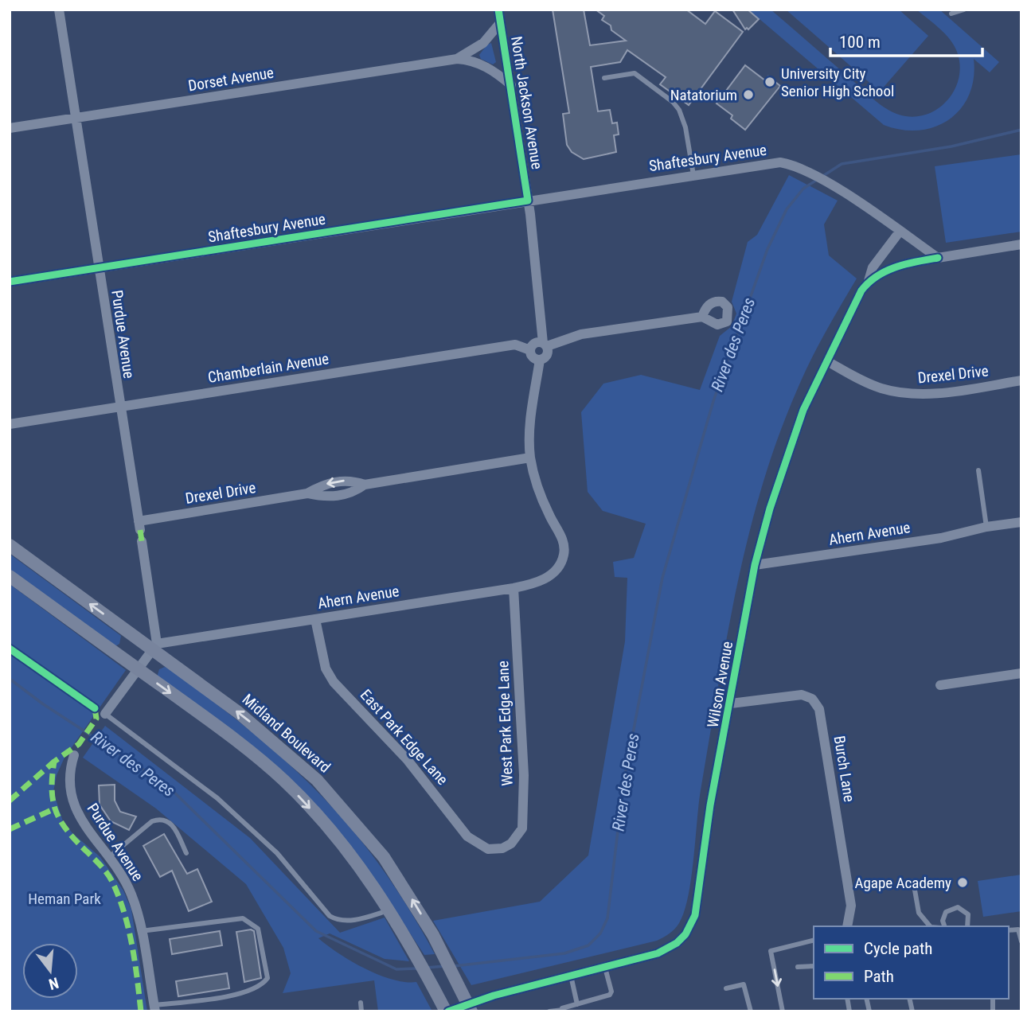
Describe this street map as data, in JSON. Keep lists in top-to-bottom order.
{
  "streets": {
    "main road": ["Midland Boulevard"],
    "street": [
      "Dorset Avenue",
      "North Jackson Avenue",
      "Shaftesbury Avenue",
      "Purdue Avenue",
      "Chamberlain Avenue",
      "Drexel Drive",
      "Ahern Avenue",
      "Wilson Avenue",
      "West Park Edge Lane",
      "East Park Edge Lane",
      "Burch Lane"
    ]
  },
  "crossings": [
    ["Dorset Avenue", "North Jackson Avenue"],
    ["Dorset Avenue", "Purdue Avenue"],
    ["North Jackson Avenue", "Shaftesbury Avenue"],
    ["North Jackson Avenue", "Chamberlain Avenue"],
    ["Shaftesbury Avenue", "Purdue Avenue"],
    ["Shaftesbury Avenue", "Wilson Avenue"],
    ["Purdue Avenue", "Chamberlain Avenue"],
    ["Purdue Avenue", "Drexel Drive"],
    ["Purdue Avenue", "Ahern Avenue"],
    ["Purdue Avenue", "Midland Boulevard"],
    ["Drexel Drive", "Ahern Avenue"],
    ["Drexel Drive", "Wilson Avenue"],
    ["Ahern Avenue", "Wilson Avenue"],
    ["Ahern Avenue", "West Park Edge Lane"],
    ["Ahern Avenue", "Midland Boulevard"],
    ["Ahern Avenue", "East Park Edge Lane"],
    ["Wilson Avenue", "Midland Boulevard"],
    ["Wilson Avenue", "Burch Lane"],
    ["West Park Edge Lane", "East Park Edge Lane"]
  ],
  "water": ["River des Peres"],
  "parks": ["Heman Park"],
  "places": ["University City Senior High School", "Natatorium", "Agape Academy"],
  "legend": ["Cycle path", "Path"],
  "scale_bar": "100 m",
  "north": "bottom"
}
